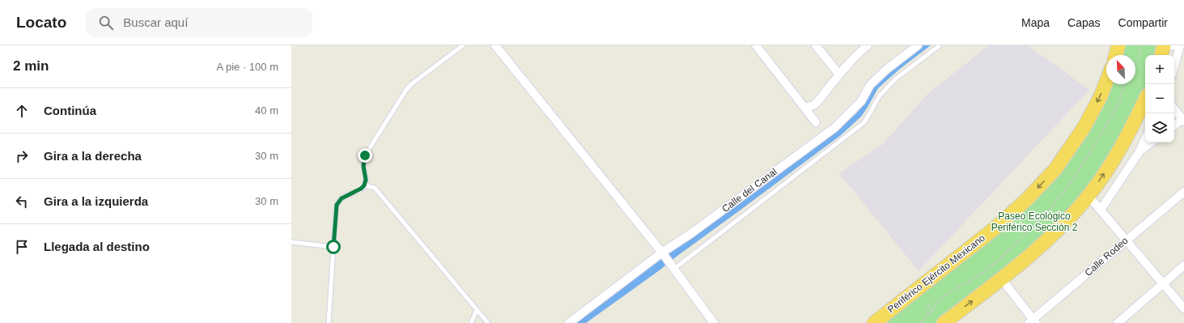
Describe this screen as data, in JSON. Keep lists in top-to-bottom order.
{
  "streets": {
    "highway": ["Periférico Ejército Mexicano"],
    "street": ["Calle del Canal", "Calle Rodeo"]
  },
  "parks": ["Paseo Ecológico Periférico Sección 2"],
  "north": "top left",
  "page": {
    "header": "Locato",
    "search": "Buscar aquí",
    "nav": ["Mapa", "Capas", "Compartir"],
    "heading": ["2 min", "A pie · 100 m"],
    "map_buttons": ["+", "−"],
    "list": [
      ["Continúa", "40 m"],
      ["Gira a la derecha", "30 m"],
      ["Gira a la izquierda", "30 m"],
      "Llegada al destino"
    ]
  }
}
